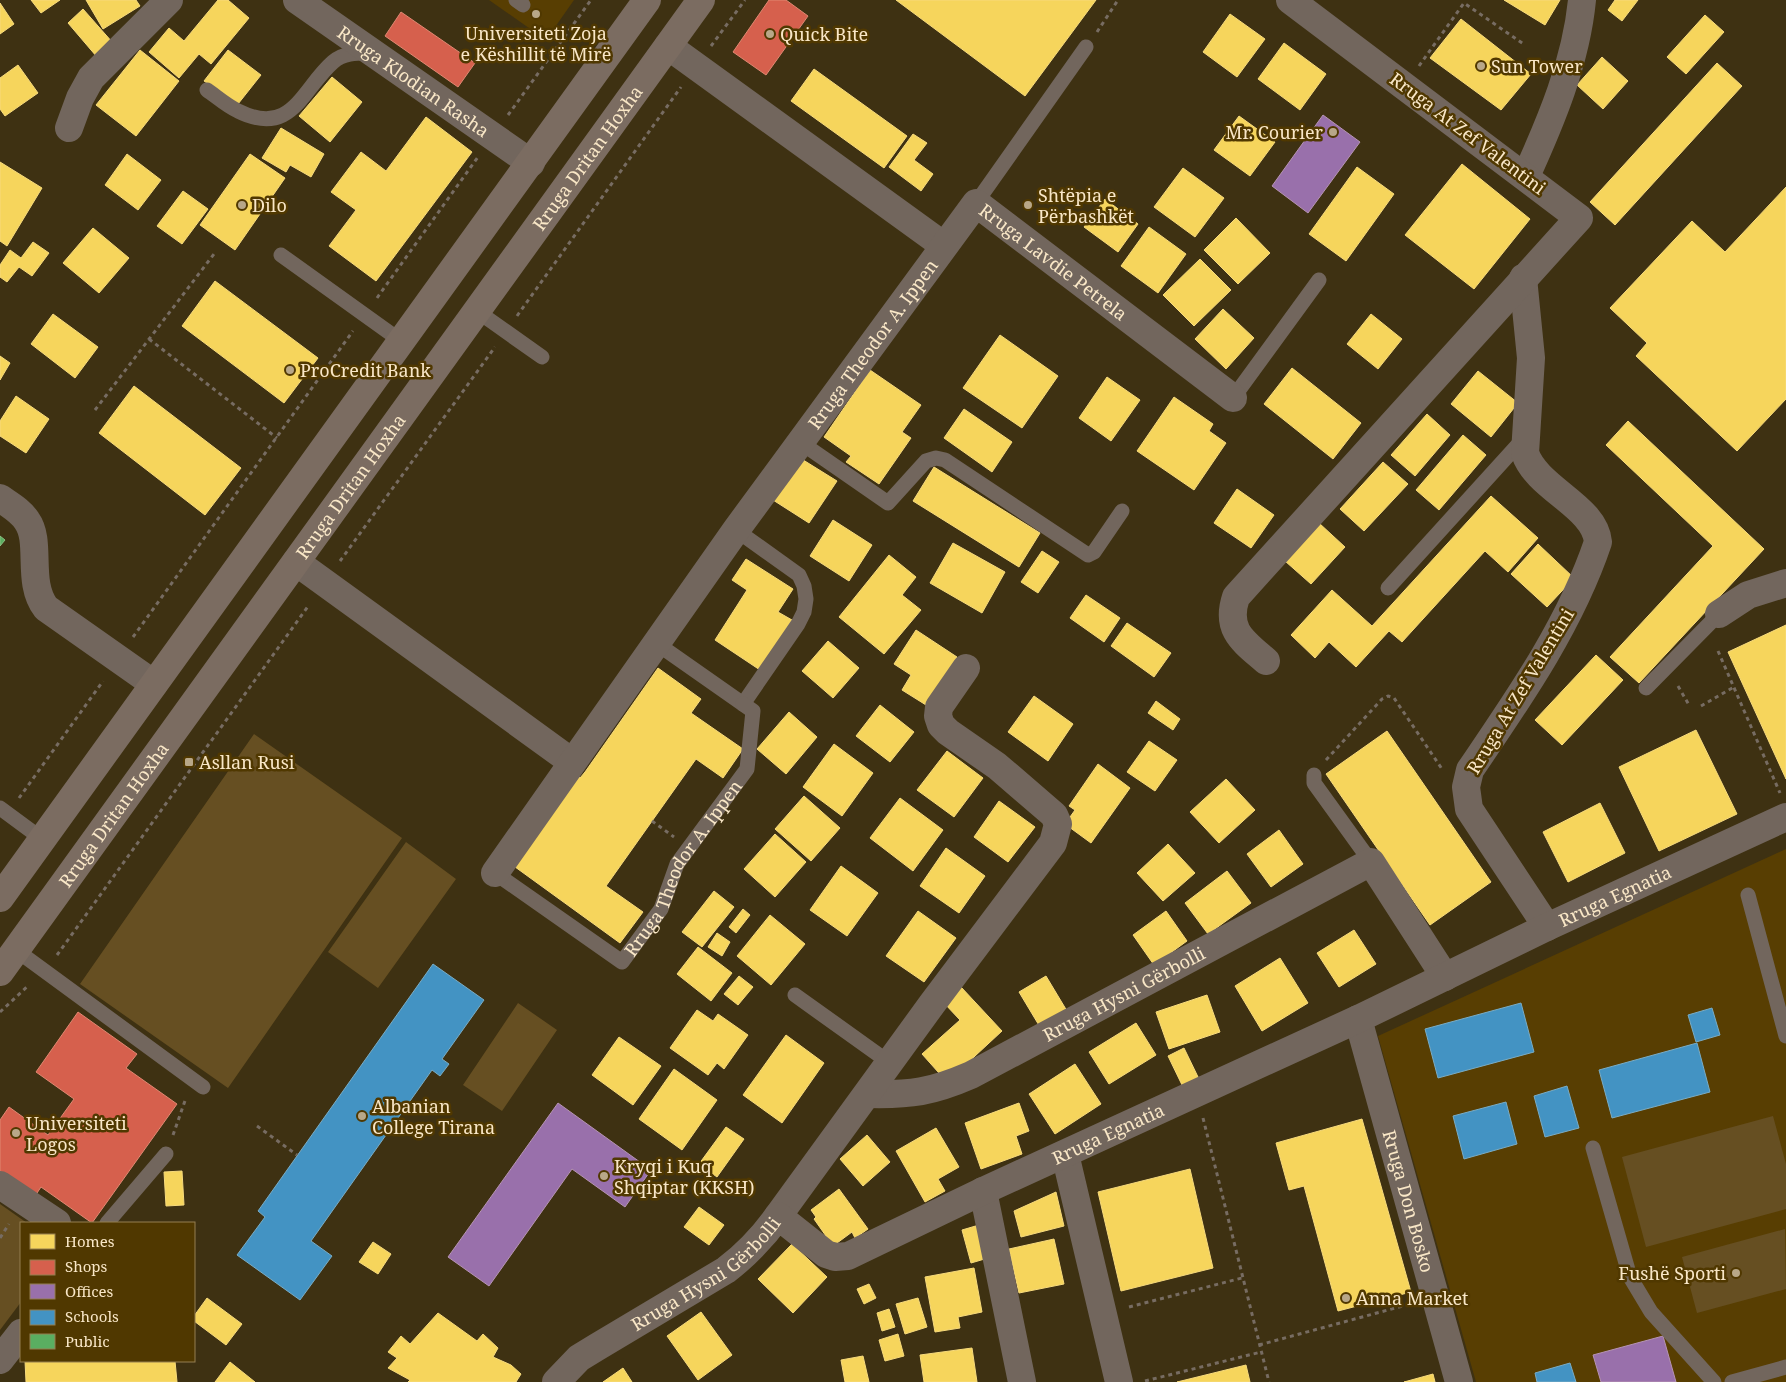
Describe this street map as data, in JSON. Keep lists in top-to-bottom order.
{
  "streets": {
    "main road": ["Rruga Dritan Hoxha"],
    "street": [
      "Rruga Klodian Rasha",
      "Rruga At Zef Valentini",
      "Rruga Lavdie Petrela",
      "Rruga Theodor A. Ippen",
      "Rruga Egnatia",
      "Rruga Hysni Gërbolli",
      "Rruga Don Bosko"
    ]
  },
  "crossings": [
    ["Rruga At Zef Valentini", "Rruga Egnatia"],
    ["Rruga Lavdie Petrela", "Rruga Theodor A. Ippen"],
    ["Rruga Egnatia", "Rruga Hysni Gërbolli"],
    ["Rruga Egnatia", "Rruga Don Bosko"]
  ],
  "places": {
    "other": [
      "Universiteti Zoja e Këshillit të Mirë",
      "Quick Bite",
      "Sun Tower",
      "Mr. Courier",
      "Dilo",
      "Shtëpia e Përbashkët",
      "ProCredit Bank",
      "Albanian College Tirana",
      "Universiteti Logos",
      "Kryqi i Kuq Shqiptar (KKSH)",
      "Fushë Sporti",
      "Anna Market"
    ],
    "transit": ["Asllan Rusi"]
  },
  "legend": [
    "Homes",
    "Shops",
    "Offices",
    "Schools",
    "Public"
  ]
}
